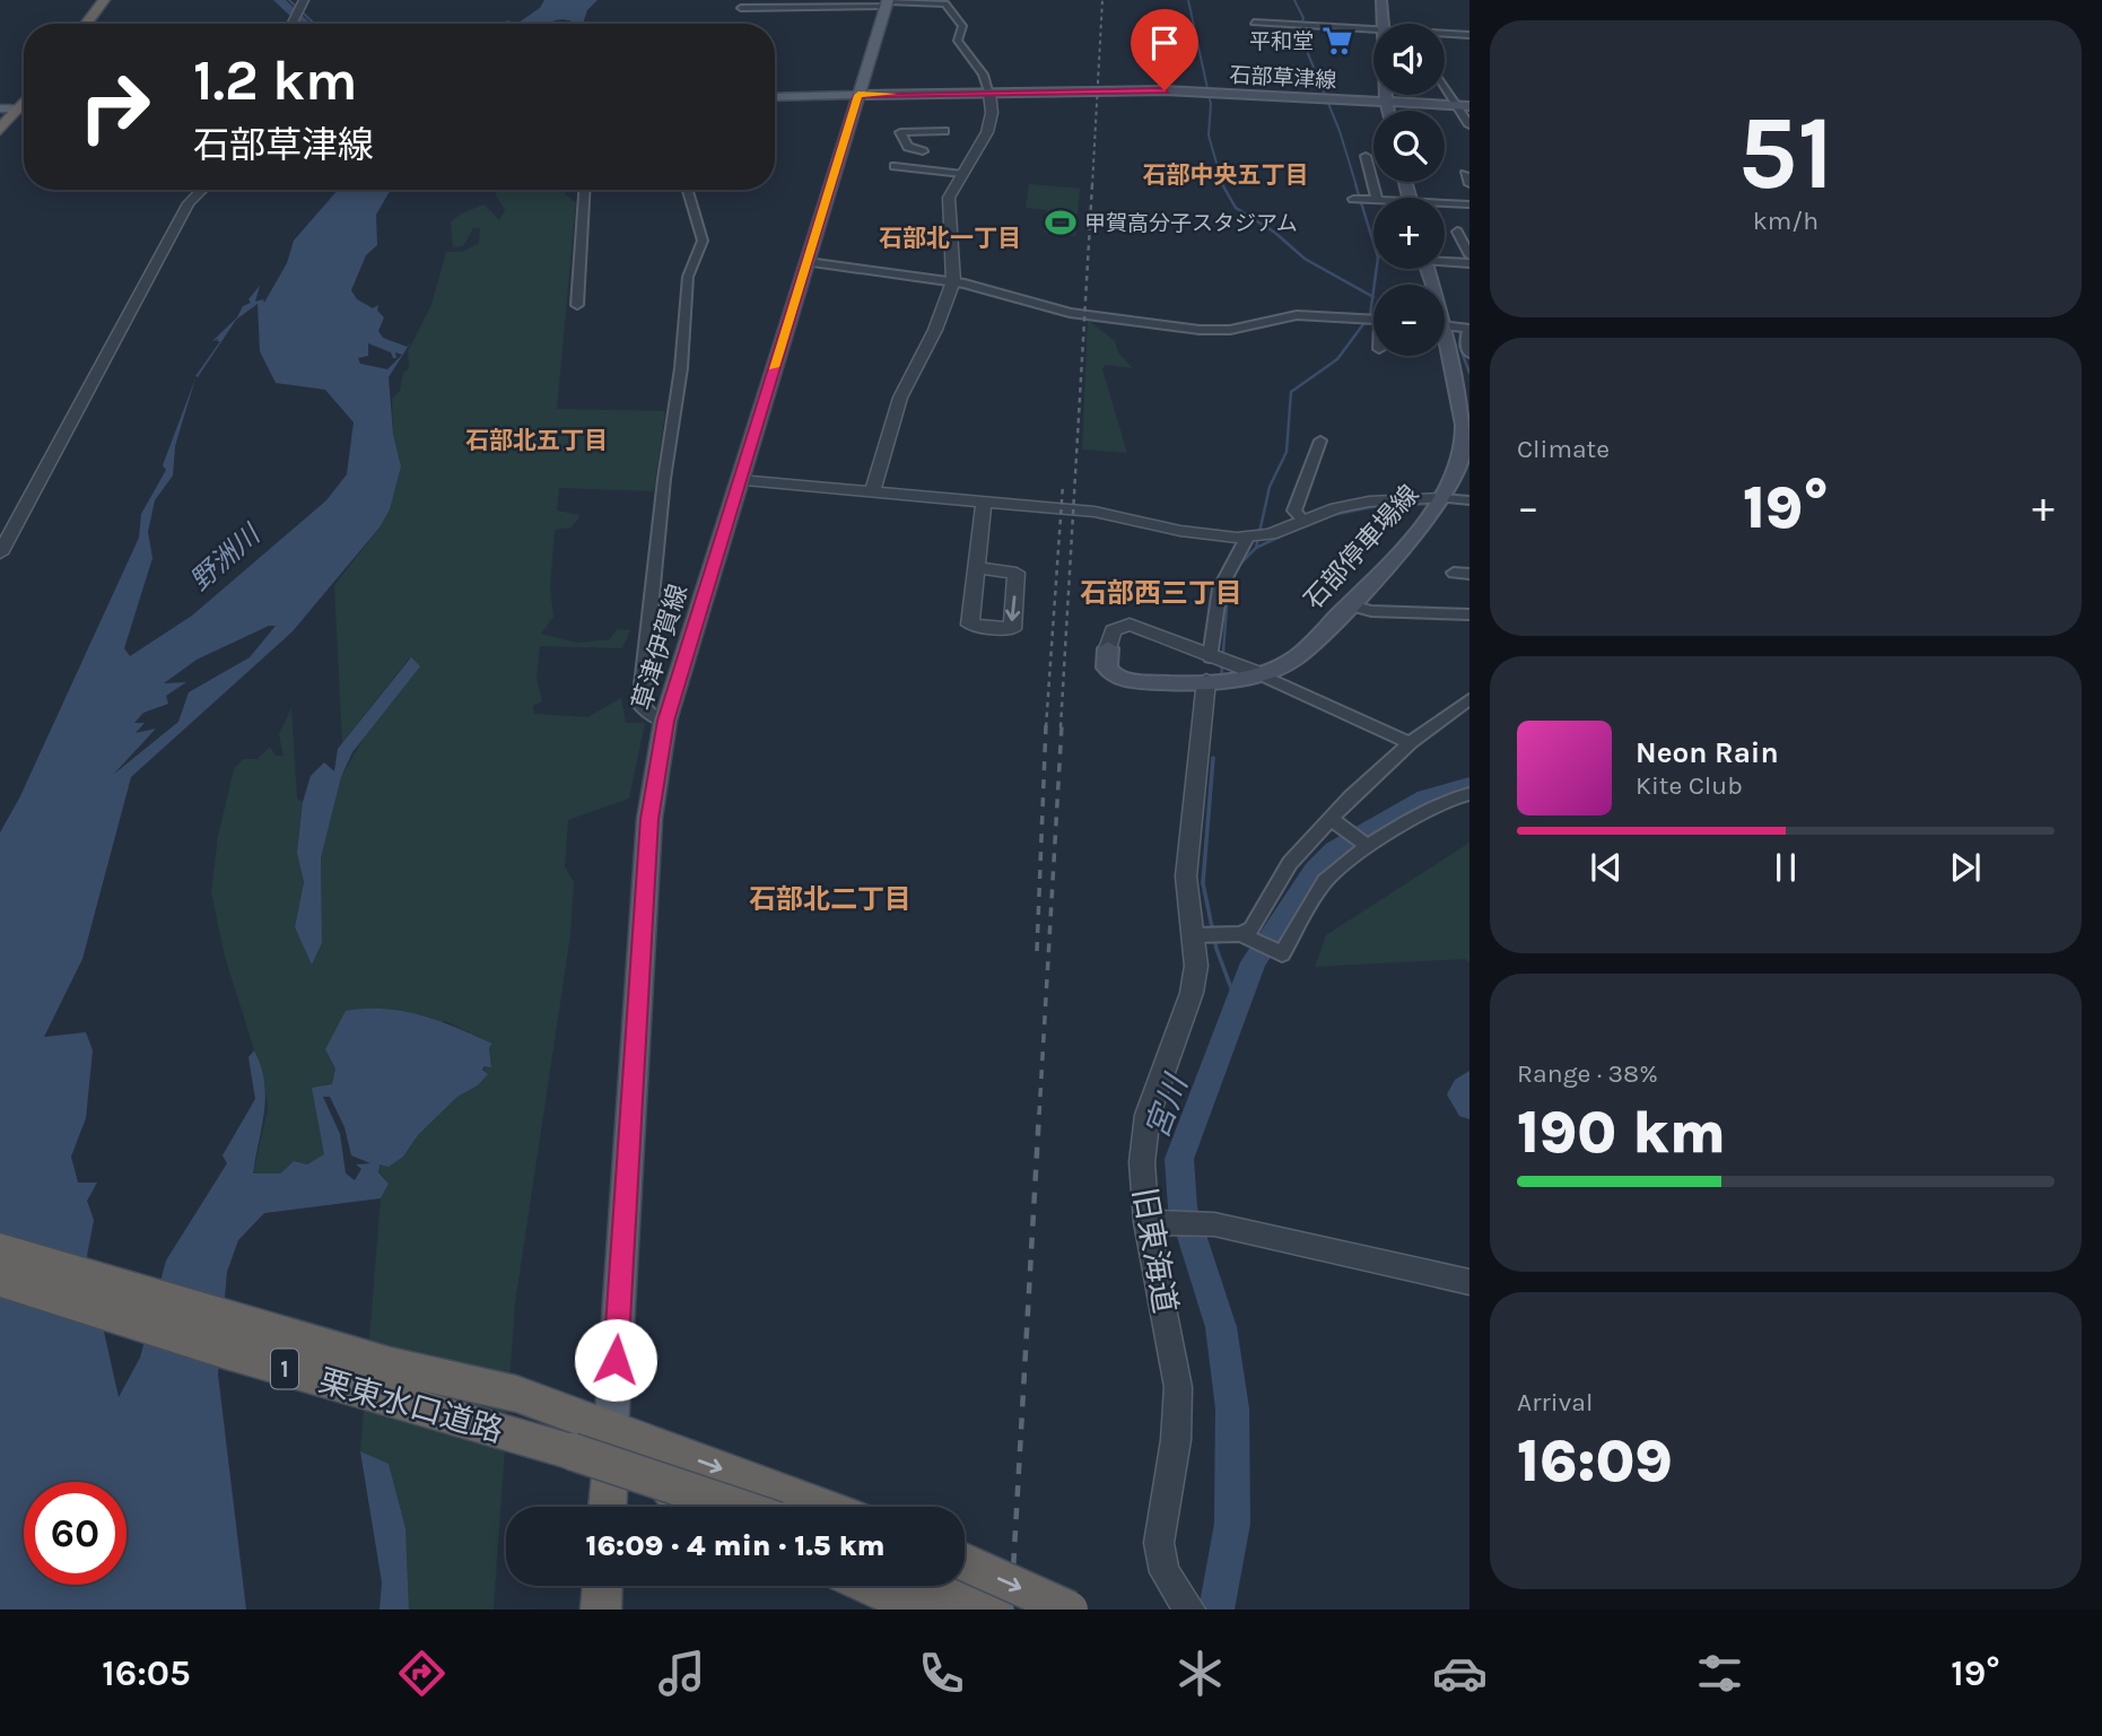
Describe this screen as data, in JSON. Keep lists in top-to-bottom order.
{
  "streets": {
    "highway": ["1", "栗東水口道路"],
    "main road": ["石部草津線", "石部停車場線", "草津伊賀線"],
    "street": ["旧東海道"]
  },
  "crossings": [
    ["石部草津線", "草津伊賀線"],
    ["草津伊賀線", "1"],
    ["草津伊賀線", "栗東水口道路"],
    ["1", "栗東水口道路"]
  ],
  "districts": [
    "石部中央五丁目",
    "石部北一丁目",
    "石部北五丁目",
    "石部西三丁目",
    "石部北二丁目"
  ],
  "water": ["野洲川", "宮川"],
  "places": {
    "supermarket": ["平和堂"],
    "sports": ["甲賀高分子スタジアム"]
  },
  "page": {
    "tile": [
      ["51", "km/h"],
      "Climate",
      ["Range · 38%", "190 km"],
      ["Arrival", "16:09"]
    ],
    "map_buttons": ["+", "−"],
    "turn": ["1.2 km", "石部草津線"],
    "heat": ["−", "19°", "+"],
    "song": ["Neon Rain", "Kite Club"],
    "limit": "60",
    "trip": "16:09 · 4 min · 1.5 km",
    "tabs": ["16:05", "19°"]
  }
}
